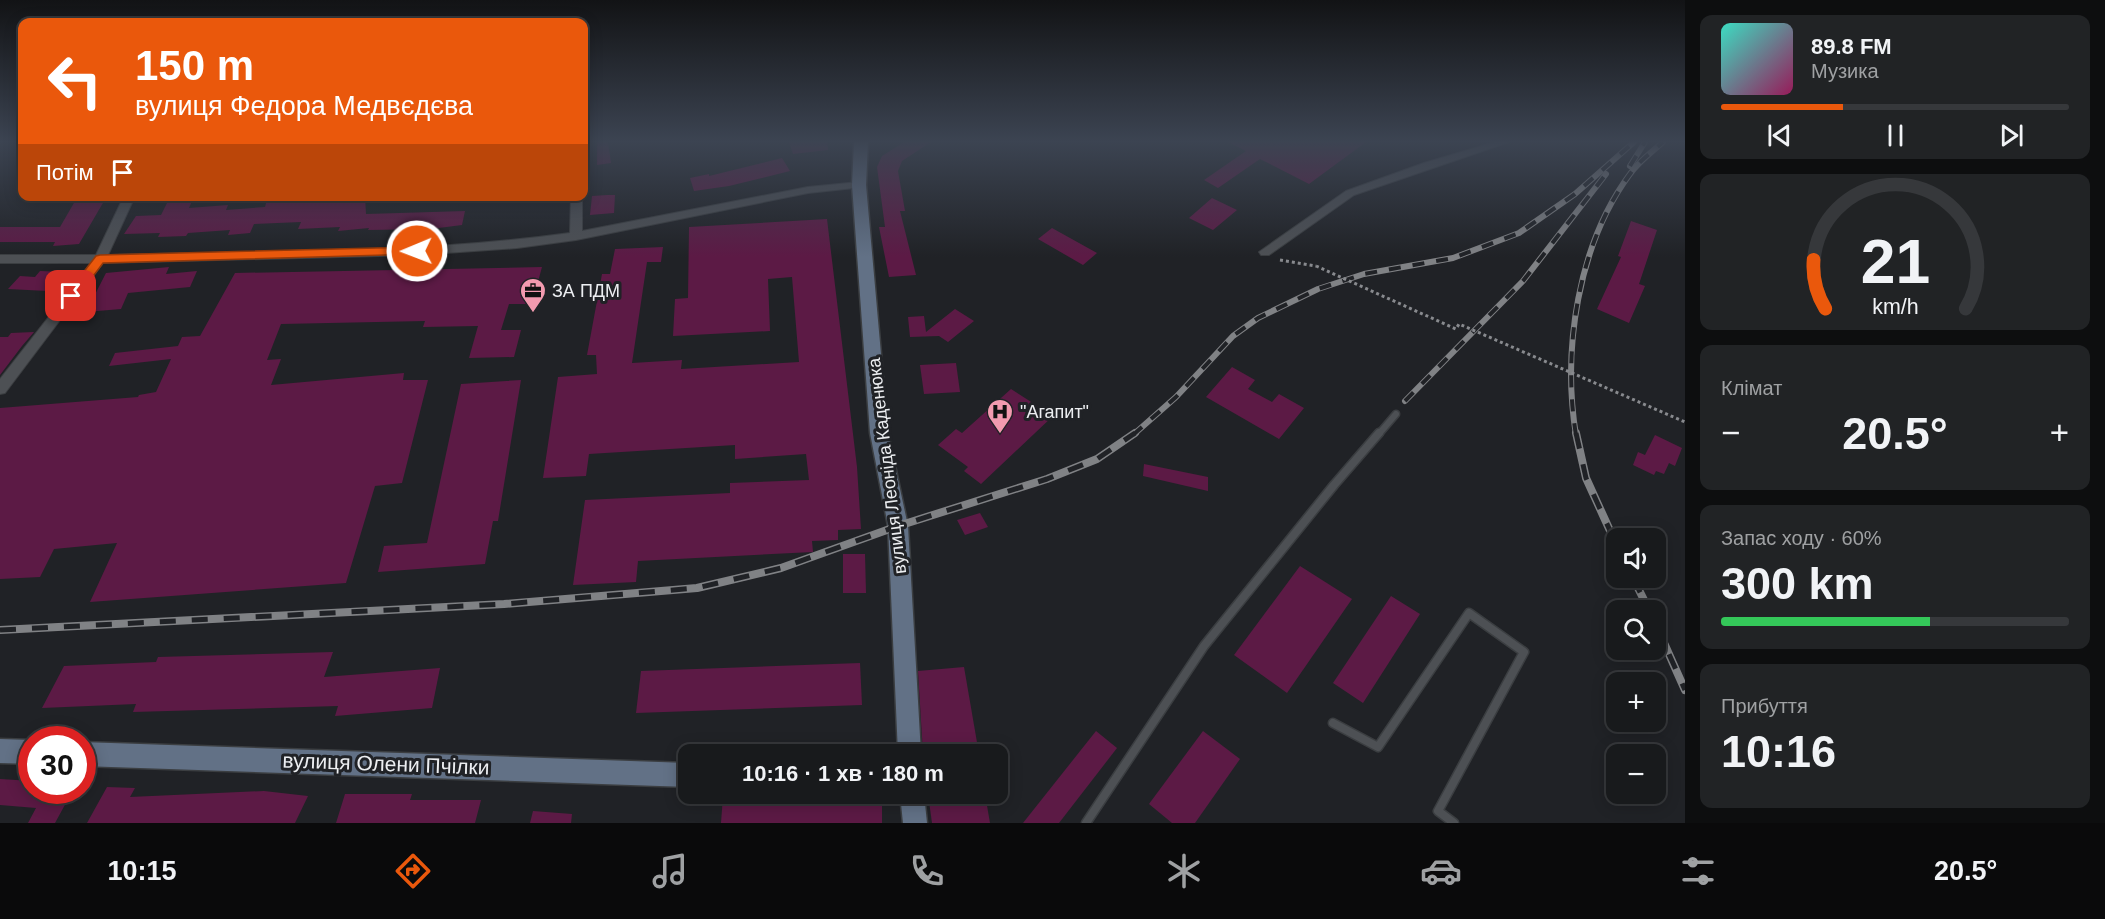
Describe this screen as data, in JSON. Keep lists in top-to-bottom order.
{
  "streets": {
    "street": ["вулиця Леоніда Каденюка", "вулиця Олени Пчілки"]
  },
  "places": {
    "office": ["ЗА ПДМ"],
    "hospital": ["\"Агапит\""]
  },
  "page": {
    "turn": ["150 m", "вулиця Федора Медвєдєва"],
    "song": ["89.8 FM", "Музика"],
    "then": "Потім",
    "tile": [
      "Клімат",
      ["Запас ходу · 60%", "300 km"],
      ["Прибуття", "10:16"]
    ],
    "heat": ["−", "20.5°", "+"],
    "map_buttons": ["+", "−"],
    "limit": "30",
    "trip": "10:16 · 1 хв · 180 m",
    "tabs": ["10:15", "20.5°"],
    "gauge": ["21", "km/h"]
  }
}
